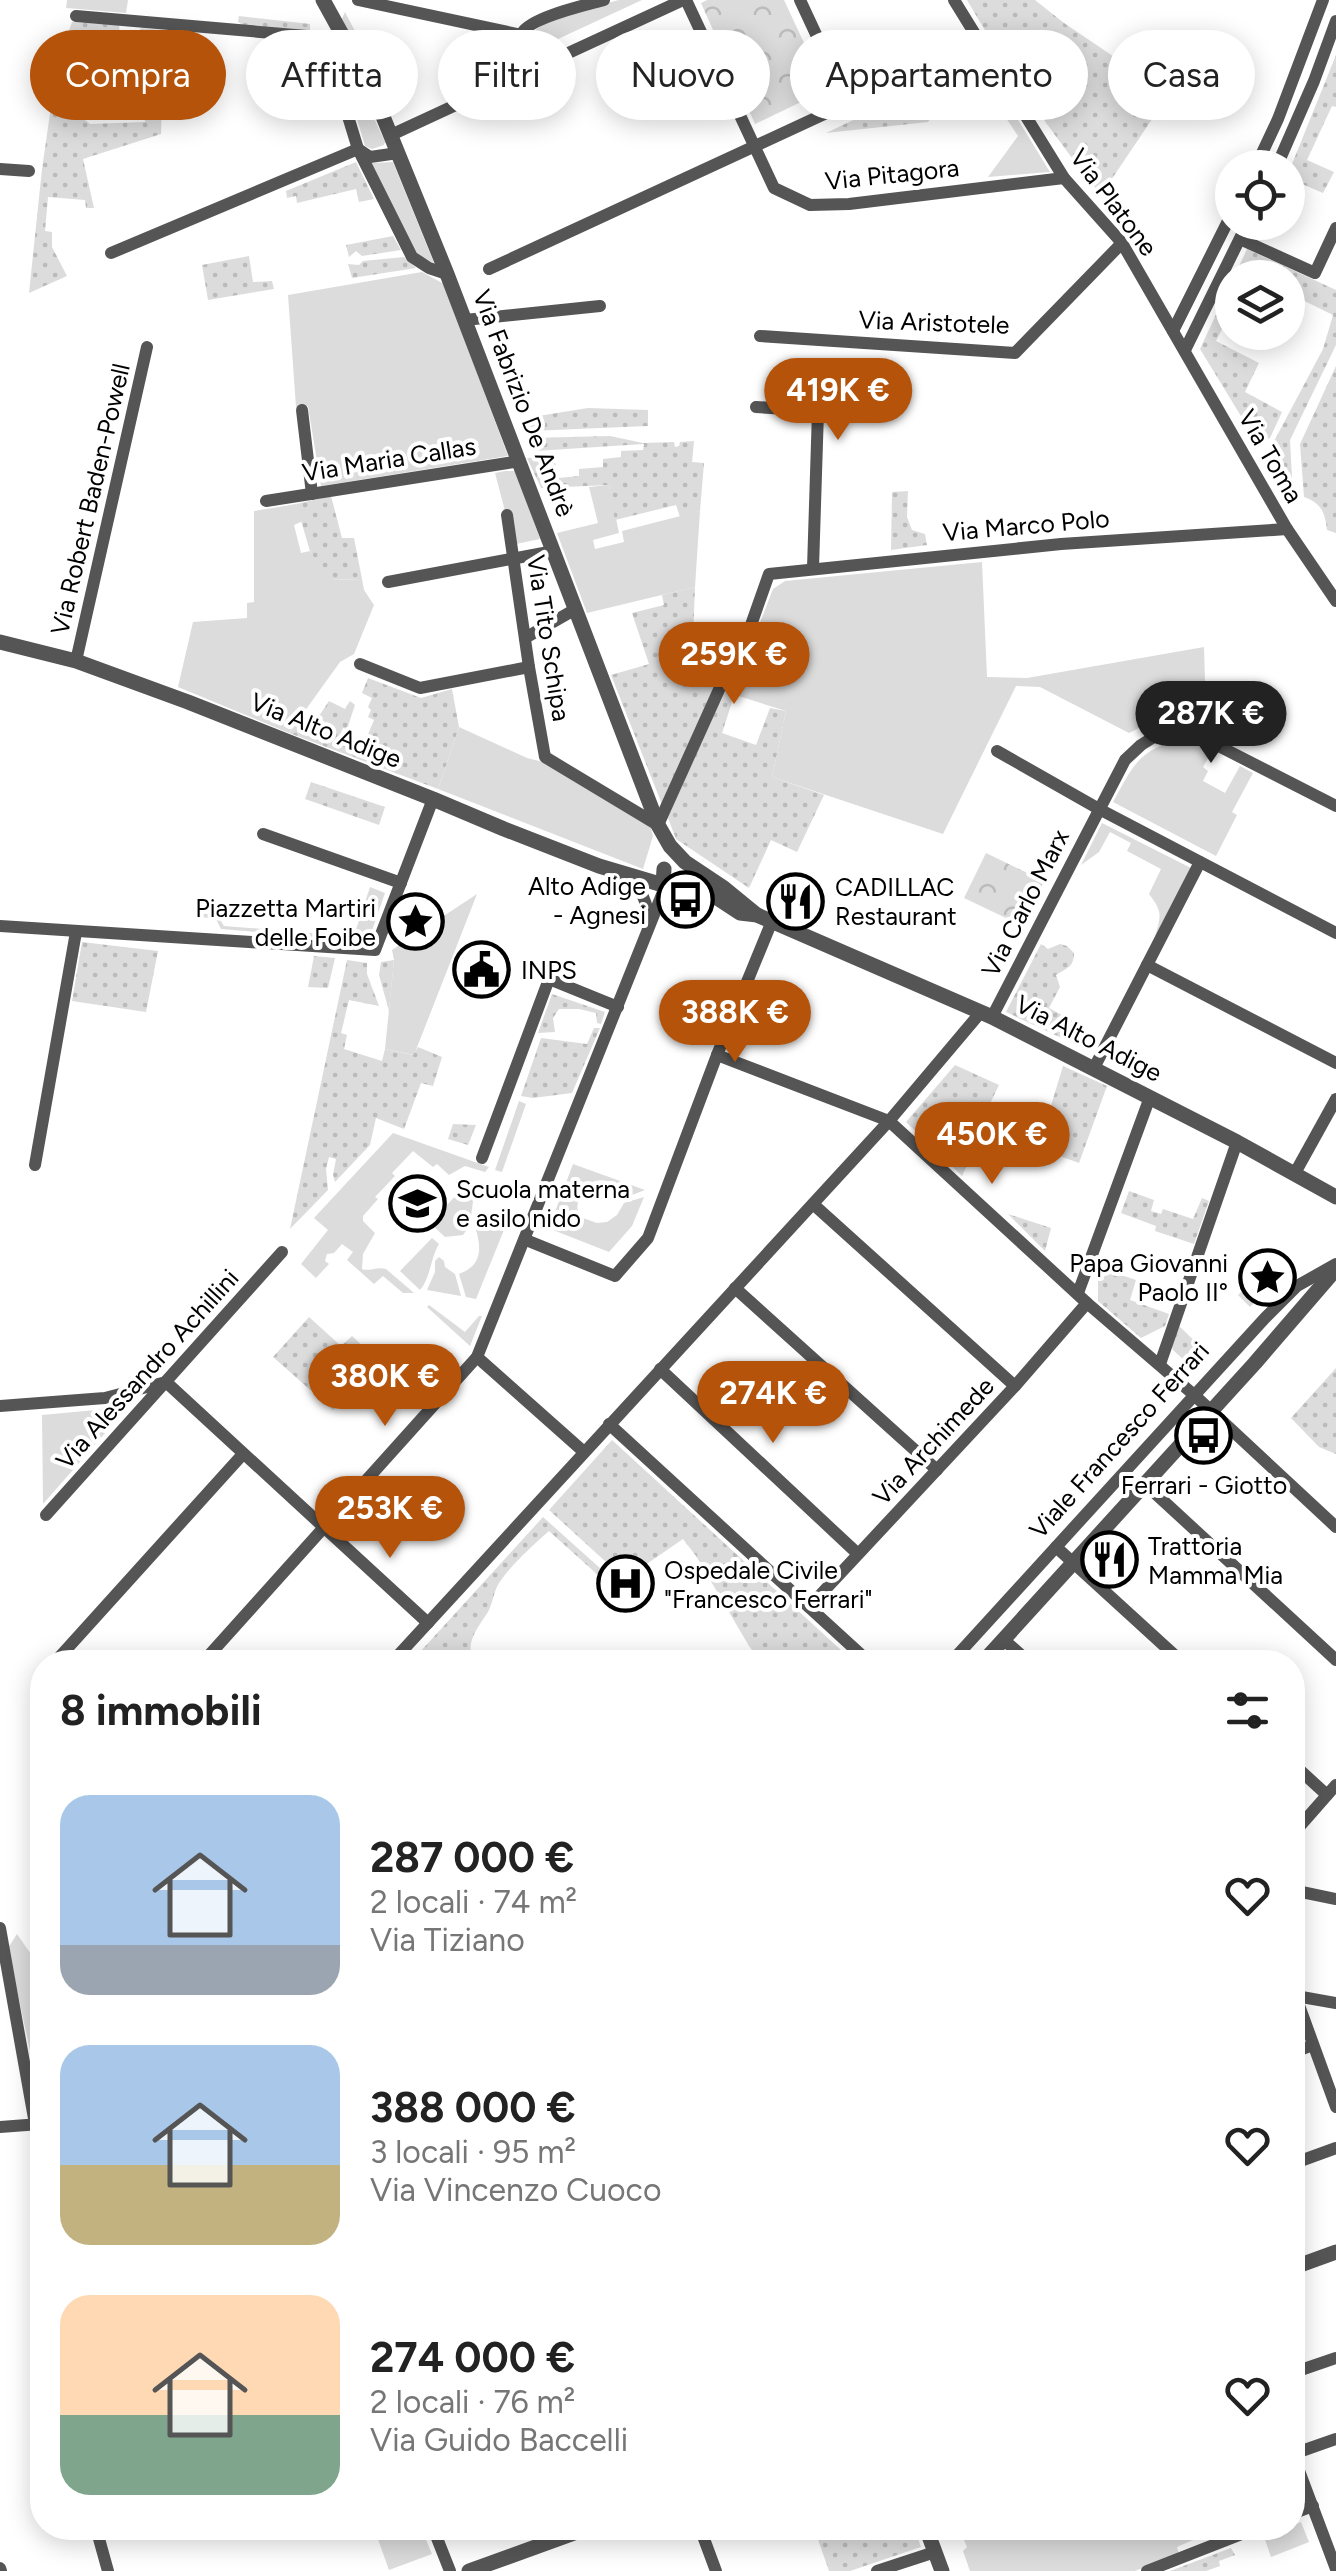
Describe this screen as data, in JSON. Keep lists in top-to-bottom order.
{
  "streets": {
    "street": [
      "Via Pitagora",
      "Via Platone",
      "Via Aristotele",
      "Via Fabrizio De Andrè",
      "Via Toma",
      "Via Maria Callas",
      "Via Robert Baden-Powell",
      "Via Marco Polo",
      "Via Tito Schipa",
      "Via Alto Adige",
      "Via Carlo Marx",
      "Via Alessandro Achillini",
      "Viale Francesco Ferrari",
      "Via Archimede"
    ]
  },
  "crossings": [
    ["Via Pitagora", "Via Platone"],
    ["Via Platone", "Via Aristotele"],
    ["Via Platone", "Via Toma"],
    ["Via Fabrizio De Andrè", "Via Maria Callas"],
    ["Via Fabrizio De Andrè", "Via Marco Polo"],
    ["Via Fabrizio De Andrè", "Via Tito Schipa"],
    ["Via Fabrizio De Andrè", "Via Alto Adige"],
    ["Via Toma", "Via Marco Polo"],
    ["Via Robert Baden-Powell", "Via Alto Adige"],
    ["Via Marco Polo", "Via Tito Schipa"],
    ["Via Alto Adige", "Via Carlo Marx"]
  ],
  "places": {
    "bus stop": ["Alto Adige - Agnesi", "Ferrari - Giotto"],
    "restaurant": ["CADILLAC Restaurant", "Trattoria Mamma Mia"],
    "place": ["Piazzetta Martiri delle Foibe", "Papa Giovanni Paolo II°"],
    "public building": ["INPS"],
    "school or university": ["Scuola materna e asilo nido"],
    "hospital": ["Ospedale Civile \"Francesco Ferrari\""]
  },
  "page": {
    "chip": [
      "Compra",
      "Affitta",
      "Filtri",
      "Nuovo",
      "Appartamento",
      "Casa"
    ],
    "price": [
      "419K €",
      "259K €",
      "287K €",
      "388K €",
      "450K €",
      "380K €",
      "274K €",
      "253K €"
    ],
    "heading": "8 immobili",
    "list": [
      {
        "name": "287 000 €",
        "note": "2 locali · 74 m² · Via Tiziano"
      },
      {
        "name": "388 000 €",
        "note": "3 locali · 95 m² · Via Vincenzo Cuoco"
      },
      {
        "name": "274 000 €",
        "note": "2 locali · 76 m² · Via Guido Baccelli"
      }
    ]
  }
}
